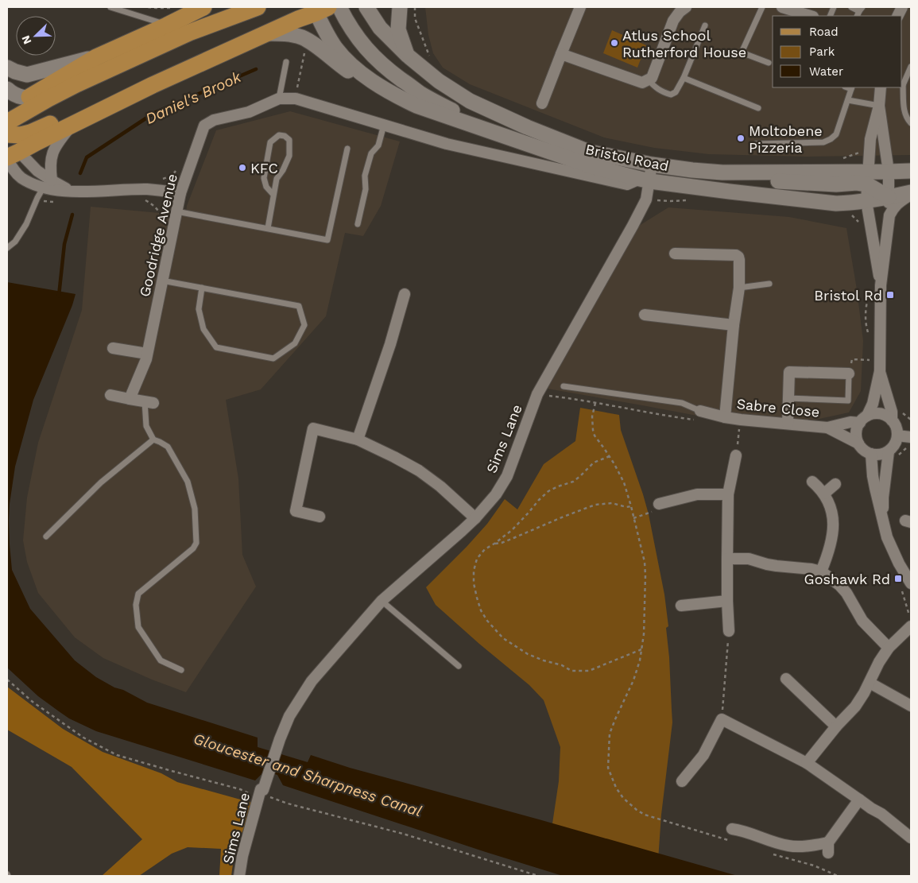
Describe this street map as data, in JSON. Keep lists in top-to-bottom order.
{
  "streets": {
    "main road": ["Bristol Road"],
    "street": ["Goodridge Avenue", "Sabre Close", "Sims Lane"]
  },
  "crossings": [
    ["Bristol Road", "Goodridge Avenue"],
    ["Bristol Road", "Sims Lane"]
  ],
  "water": ["Daniel's Brook", "Gloucester and Sharpness Canal"],
  "places": {
    "other": ["Atlus School Rutherford House", "Moltobene Pizzeria", "KFC"],
    "transit": ["Bristol Rd", "Goshawk Rd"]
  },
  "legend": ["Road", "Park", "Water"],
  "north": "bottom left"
}
